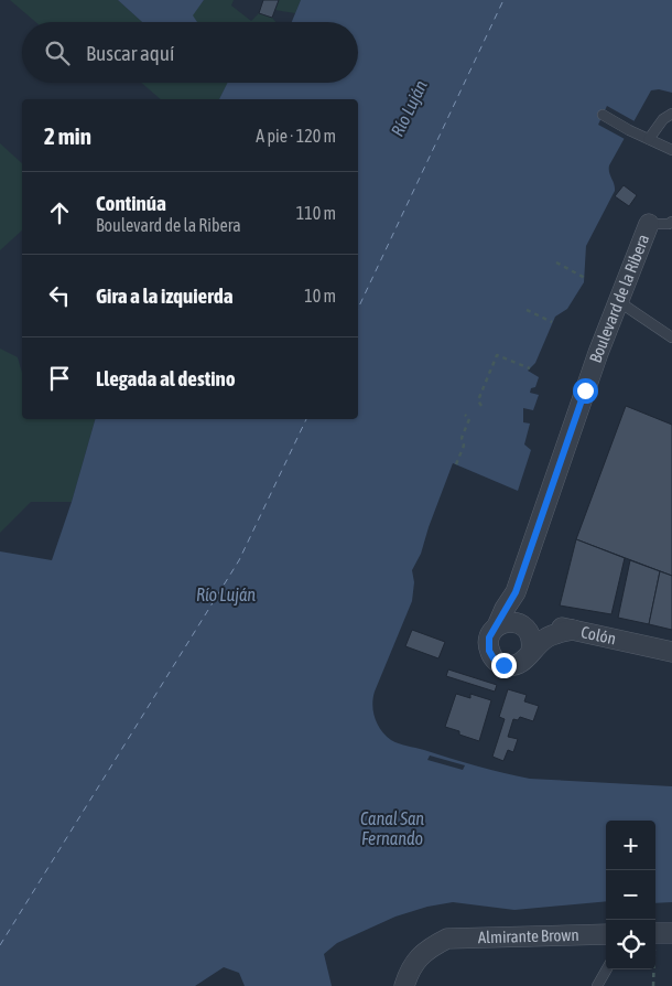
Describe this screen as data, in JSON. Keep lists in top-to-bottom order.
{
  "streets": {
    "street": ["Boulevard de la Ribera", "Colón", "Almirante Brown"]
  },
  "crossings": [
    ["Boulevard de la Ribera", "Colón"]
  ],
  "water": ["Río Luján", "Canal San Fernando"],
  "page": {
    "search": "Buscar aquí",
    "heading": ["2 min", "A pie · 120 m"],
    "list": [
      ["Continúa", "Boulevard de la Ribera", "110 m"],
      ["Gira a la izquierda", "10 m"],
      "Llegada al destino"
    ],
    "map_buttons": ["+", "−"]
  }
}
